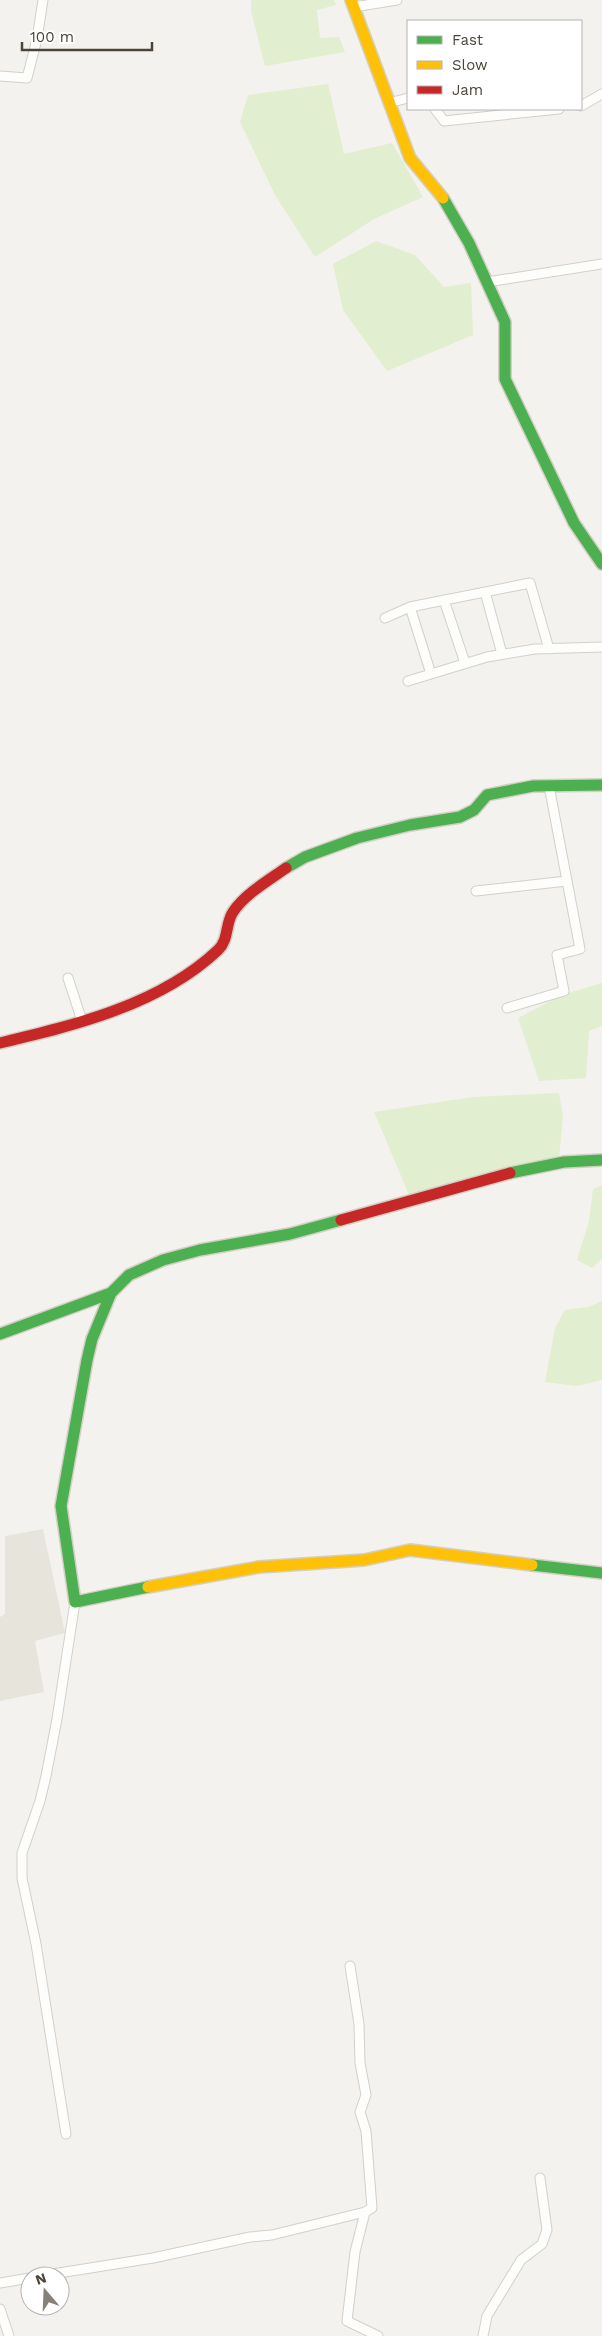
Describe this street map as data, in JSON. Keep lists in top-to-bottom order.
{
  "legend": ["Fast", "Slow", "Jam"],
  "scale_bar": "100 m",
  "north": "top"
}
